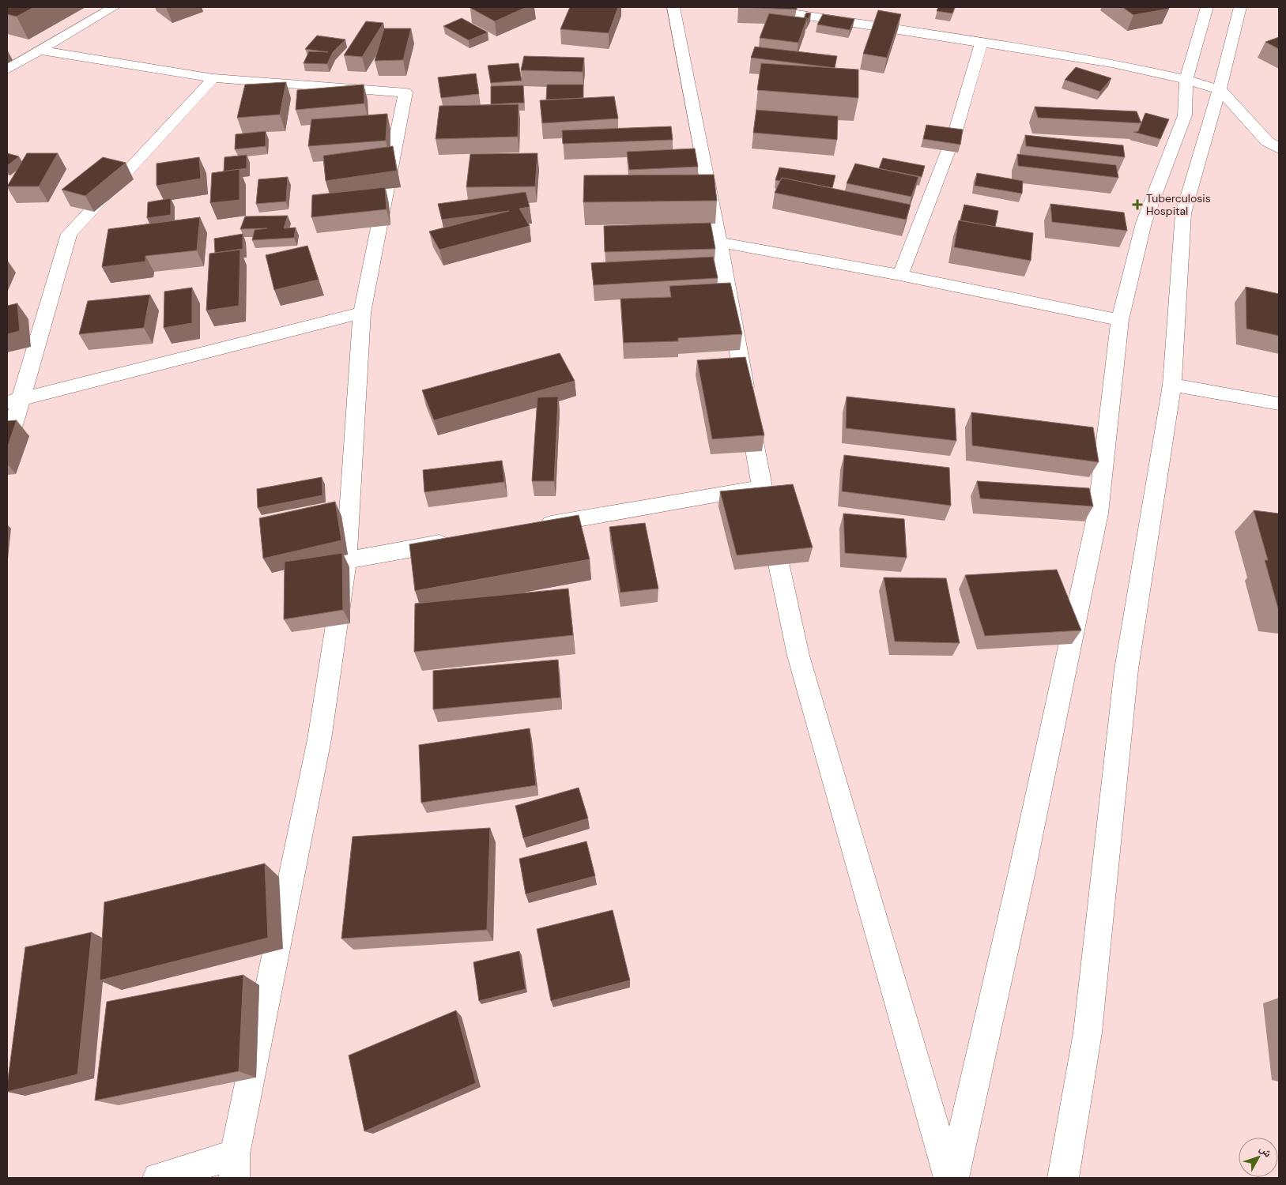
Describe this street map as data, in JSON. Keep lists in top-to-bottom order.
{
  "places": {
    "health": ["Tuberculosis Hospital"]
  },
  "north": "top right"
}
